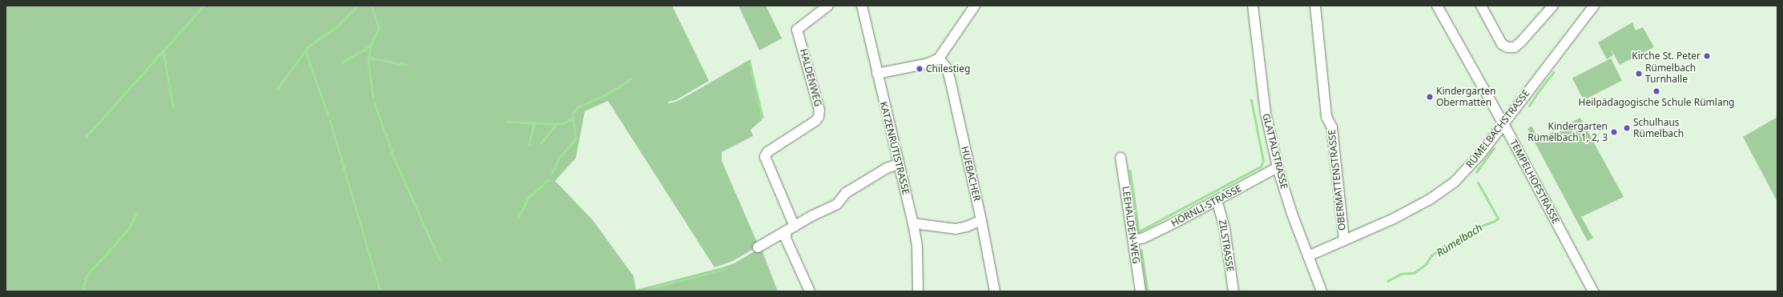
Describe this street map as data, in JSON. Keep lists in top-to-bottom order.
{
  "streets": {
    "street": [
      "HALDENWEG",
      "RÜMELBACHSTRASSE",
      "KATZENRÜTISTRASSE",
      "GLATTALSTRASSE",
      "HUEBACHER",
      "OBERMATTENSTRASSE",
      "TEMPELHOFSTRASSE",
      "HÖRNLI-STRASSE",
      "LEEHALDEN-WEG",
      "ZILSTRASSE"
    ]
  },
  "crossings": [
    ["RÜMELBACHSTRASSE", "GLATTALSTRASSE"],
    ["RÜMELBACHSTRASSE", "OBERMATTENSTRASSE"],
    ["RÜMELBACHSTRASSE", "TEMPELHOFSTRASSE"],
    ["GLATTALSTRASSE", "HÖRNLI-STRASSE"],
    ["HÖRNLI-STRASSE", "LEEHALDEN-WEG"],
    ["HÖRNLI-STRASSE", "ZILSTRASSE"]
  ],
  "water": ["Rümelbach"],
  "places": [
    "Kirche St. Peter",
    "Chilestieg",
    "Rümelbach Turnhalle",
    "Heilpädagogische Schule Rümlang",
    "Kindergarten Obermatten",
    "Schulhaus Rümelbach",
    "Kindergarten Rümelbach 1, 2, 3"
  ]
}
